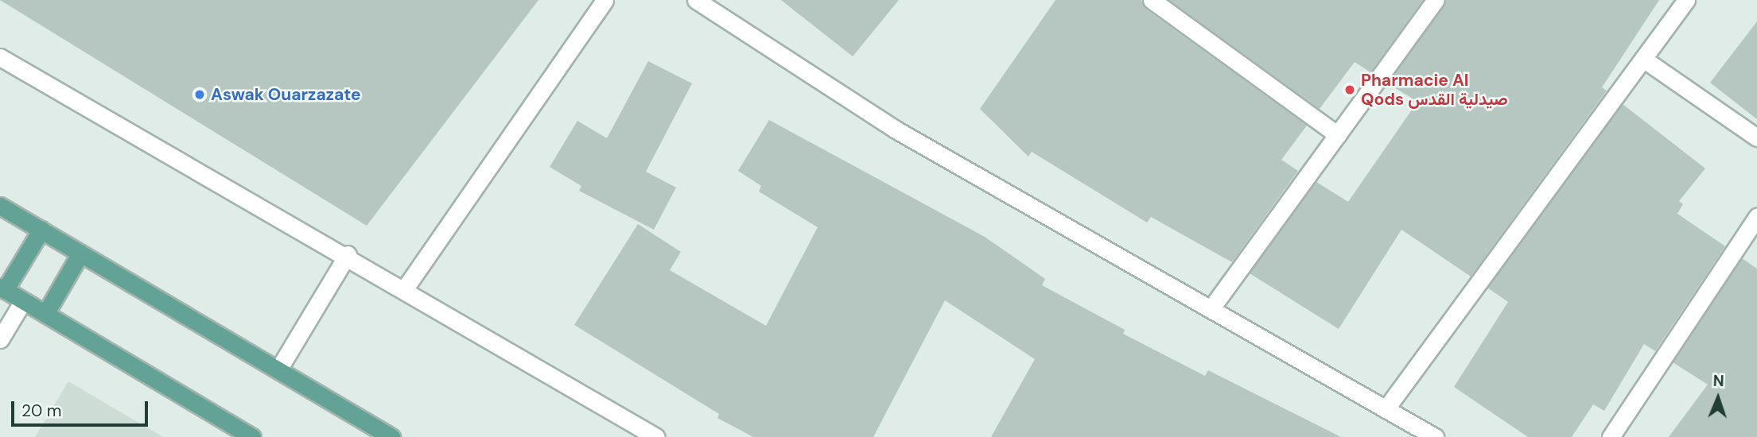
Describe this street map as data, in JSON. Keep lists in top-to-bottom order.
{
  "places": ["Pharmacie Al Qods صيدلية القدس", "Aswak Ouarzazate"],
  "scale_bar": "20 m",
  "north": "top"
}
